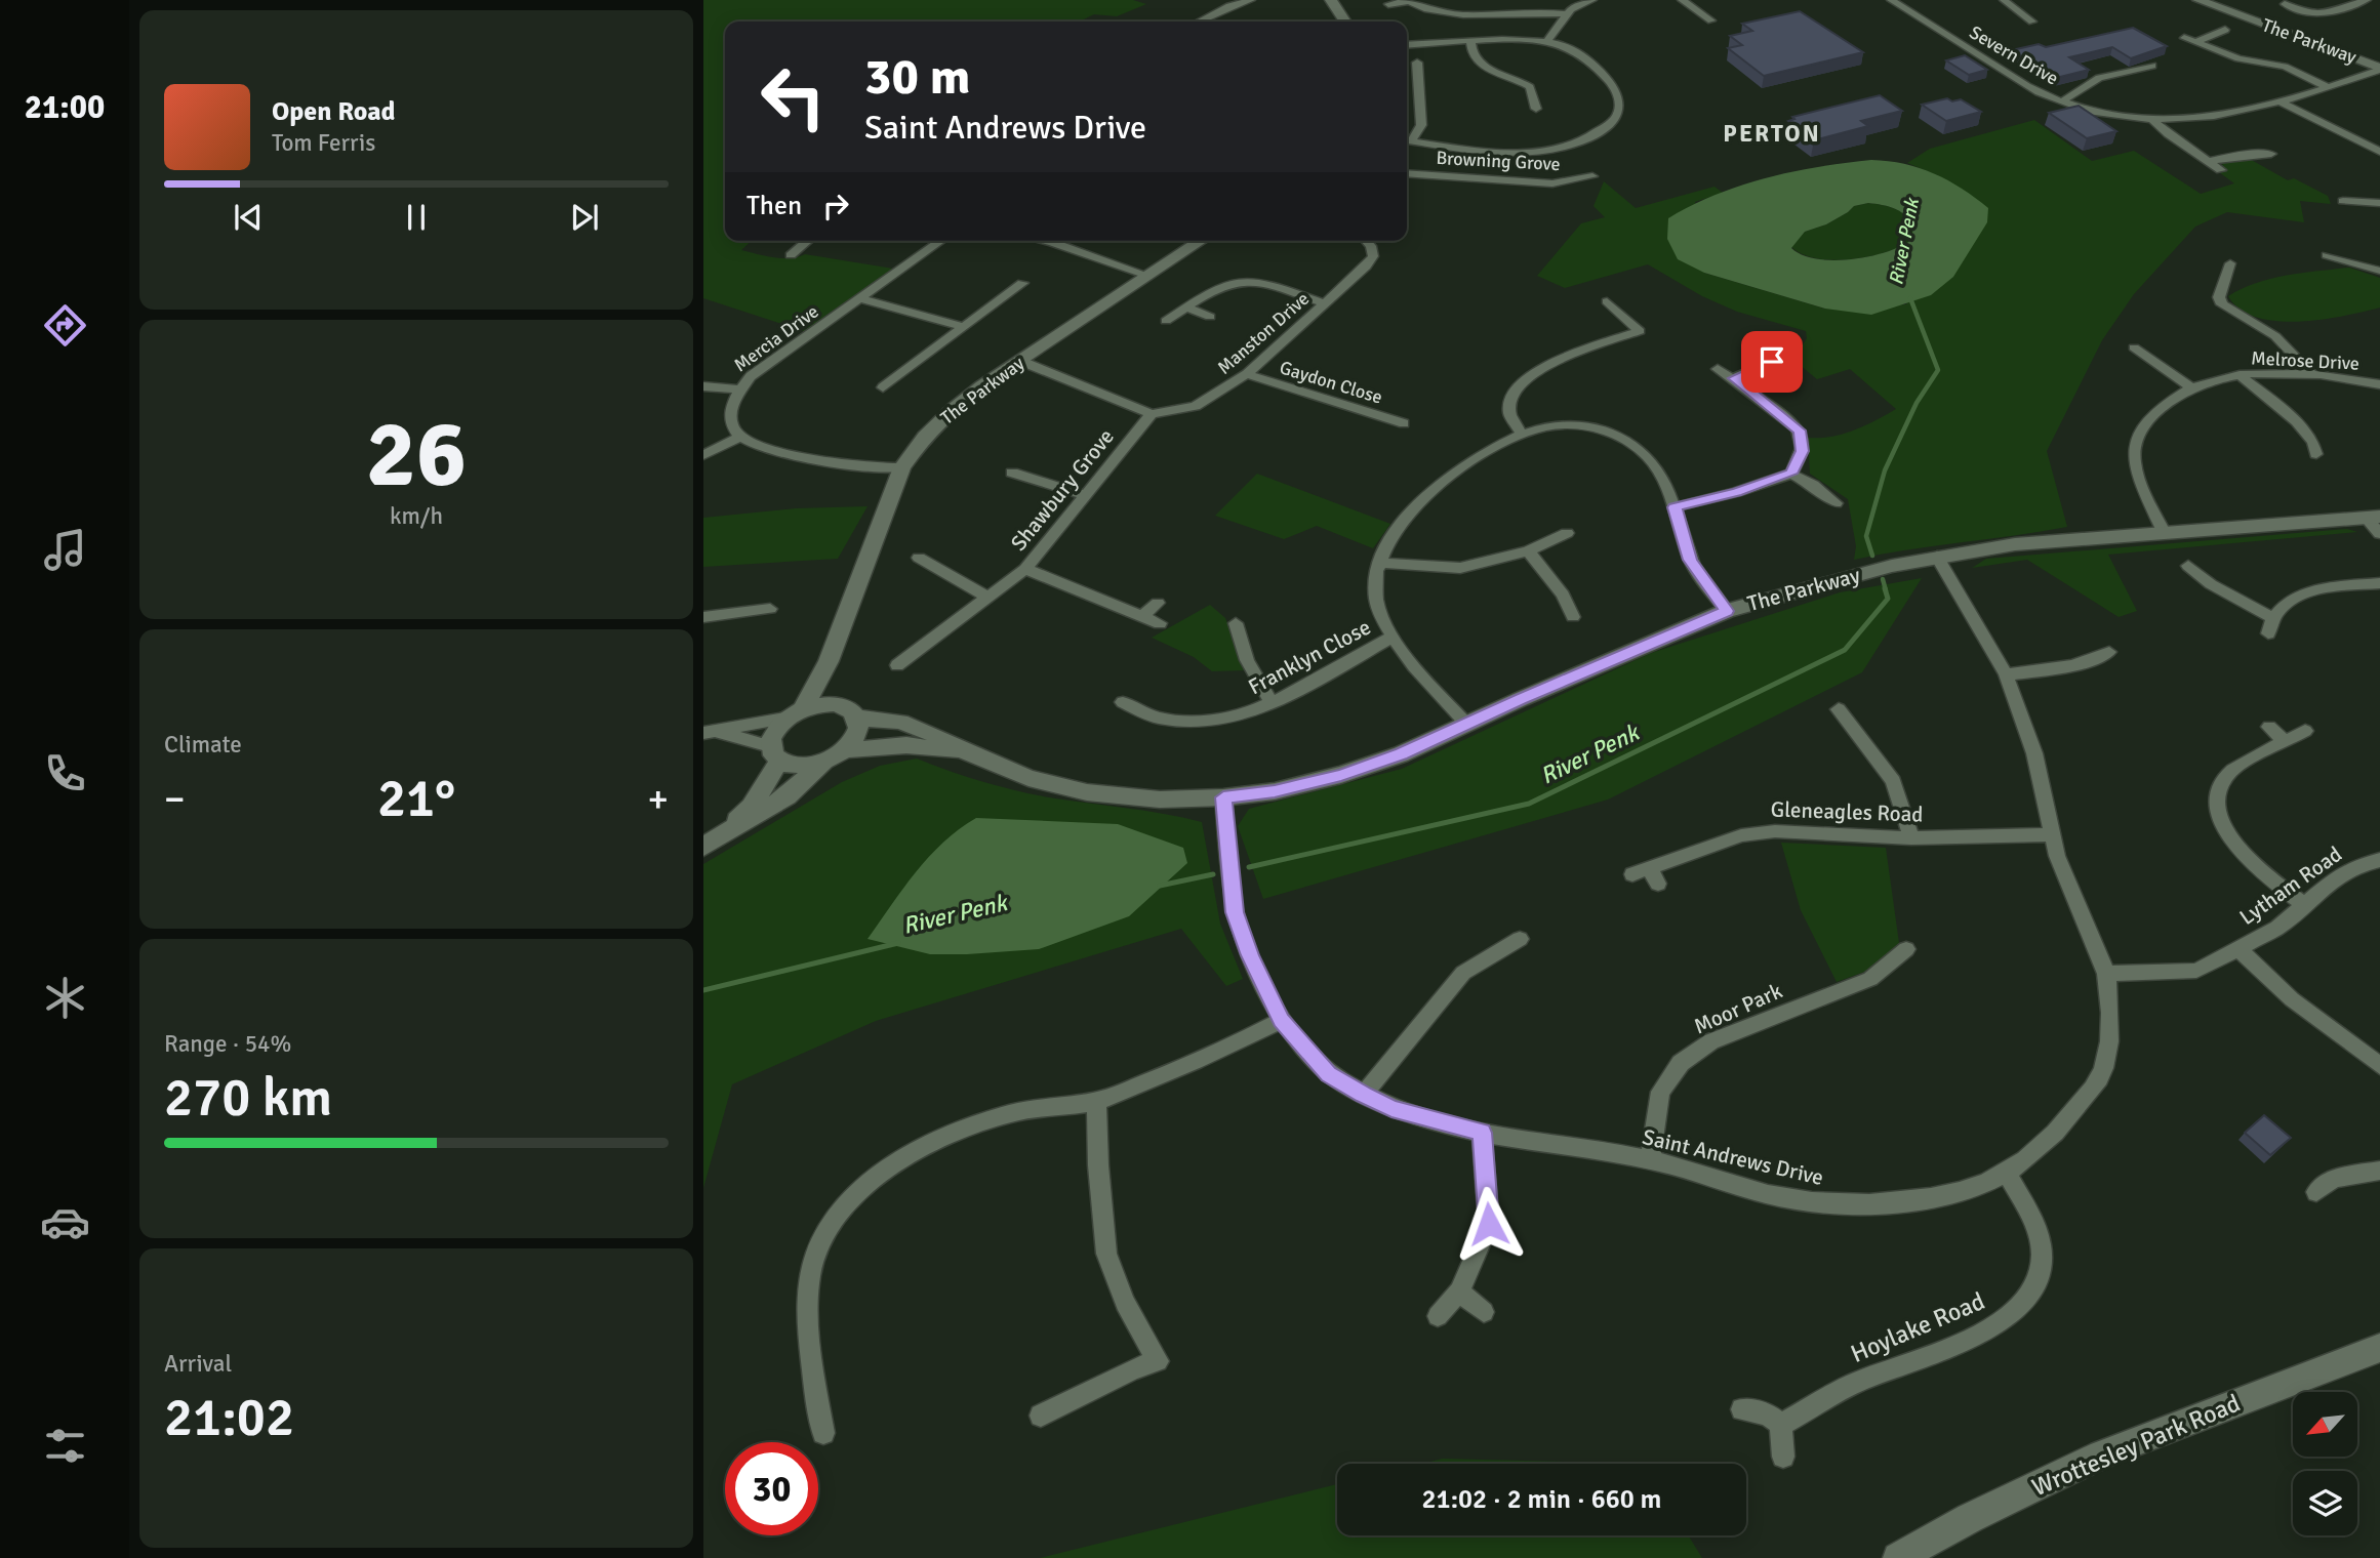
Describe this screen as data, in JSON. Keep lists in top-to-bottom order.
{
  "streets": {
    "street": [
      "The Parkway",
      "Severn Drive",
      "Browning Grove",
      "Manston Drive",
      "Mercia Drive",
      "Melrose Drive",
      "Gaydon Close",
      "Shawbury Grove",
      "Franklyn Close",
      "Gleneagles Road",
      "Lytham Road",
      "Moor Park",
      "Saint Andrews Drive",
      "Hoylake Road",
      "Wrottesley Park Road"
    ]
  },
  "crossings": [
    ["The Parkway", "Severn Drive"],
    ["The Parkway", "Melrose Drive"],
    ["The Parkway", "Saint Andrews Drive"],
    ["Manston Drive", "Gaydon Close"],
    ["Manston Drive", "Shawbury Grove"],
    ["Gleneagles Road", "Saint Andrews Drive"],
    ["Lytham Road", "Saint Andrews Drive"],
    ["Moor Park", "Saint Andrews Drive"],
    ["Saint Andrews Drive", "Hoylake Road"]
  ],
  "districts": ["PERTON"],
  "water": ["River Penk"],
  "north": "bottom left",
  "page": {
    "tabs": "21:00",
    "turn": ["30 m", "Saint Andrews Drive"],
    "song": ["Open Road", "Tom Ferris"],
    "then": "Then",
    "tile": [
      ["26", "km/h"],
      "Climate",
      ["Range · 54%", "270 km"],
      ["Arrival", "21:02"]
    ],
    "heat": ["−", "21°", "+"],
    "limit": "30",
    "trip": "21:02 · 2 min · 660 m"
  }
}
